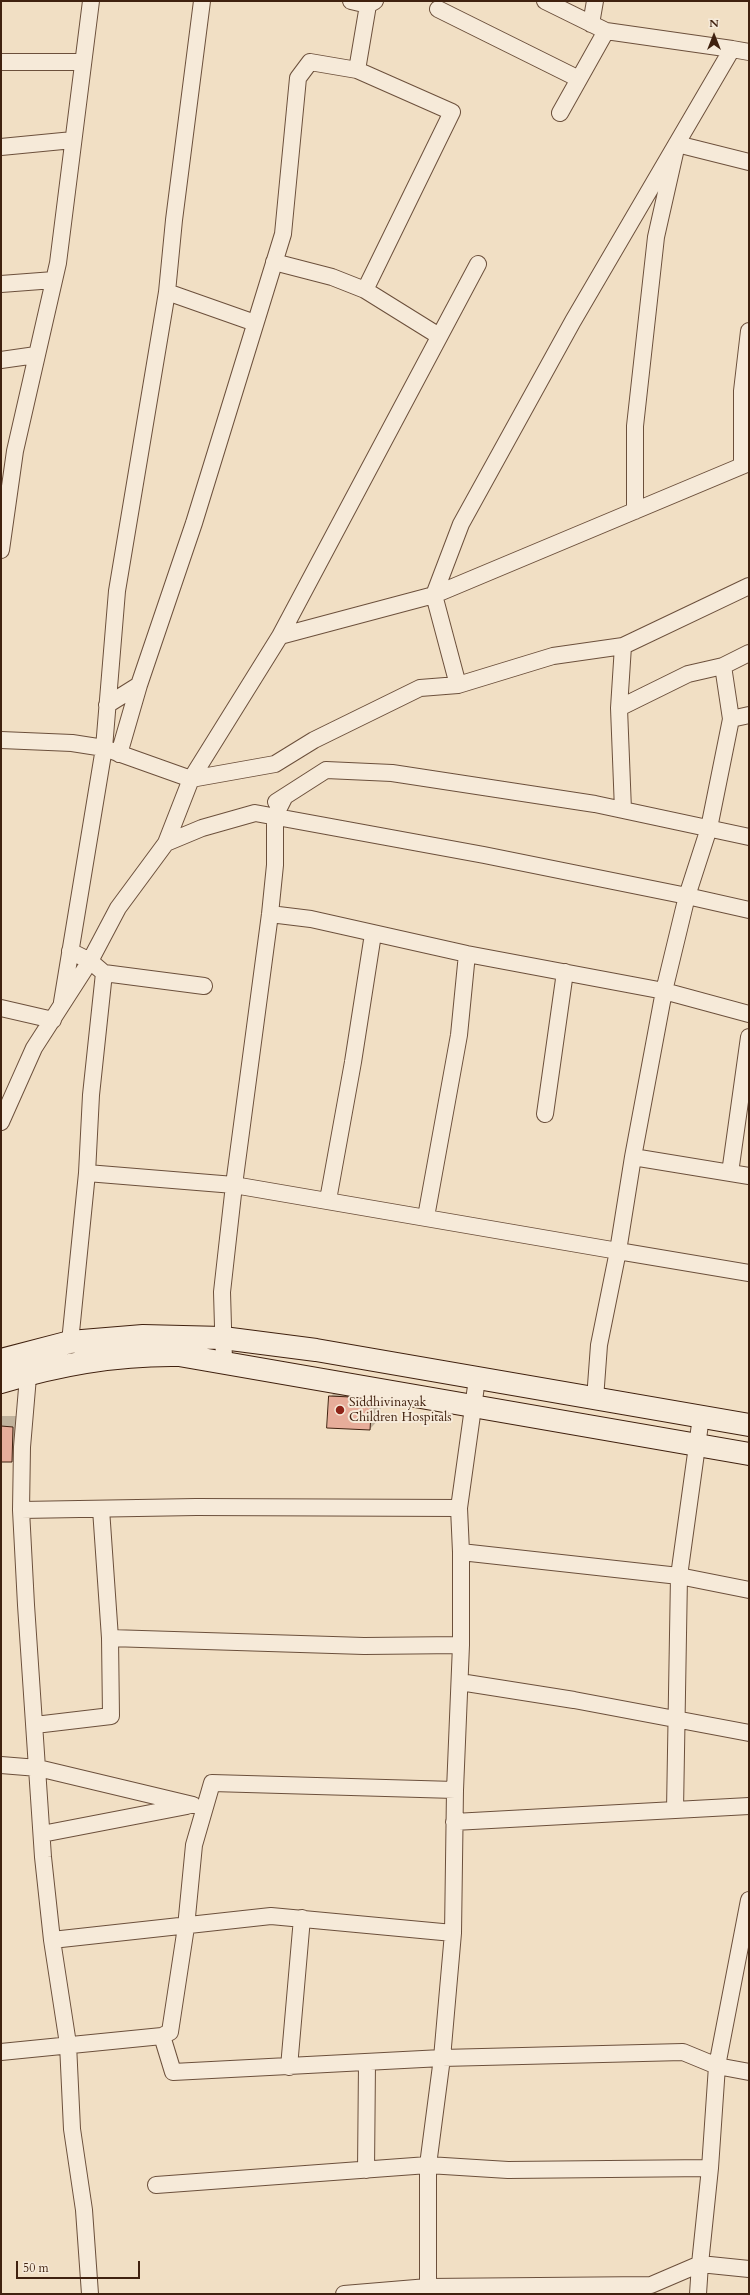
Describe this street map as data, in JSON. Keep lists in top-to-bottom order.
{
  "places": ["Siddhivinayak Children Hospitals"],
  "scale_bar": "50 m",
  "north": "top"
}
